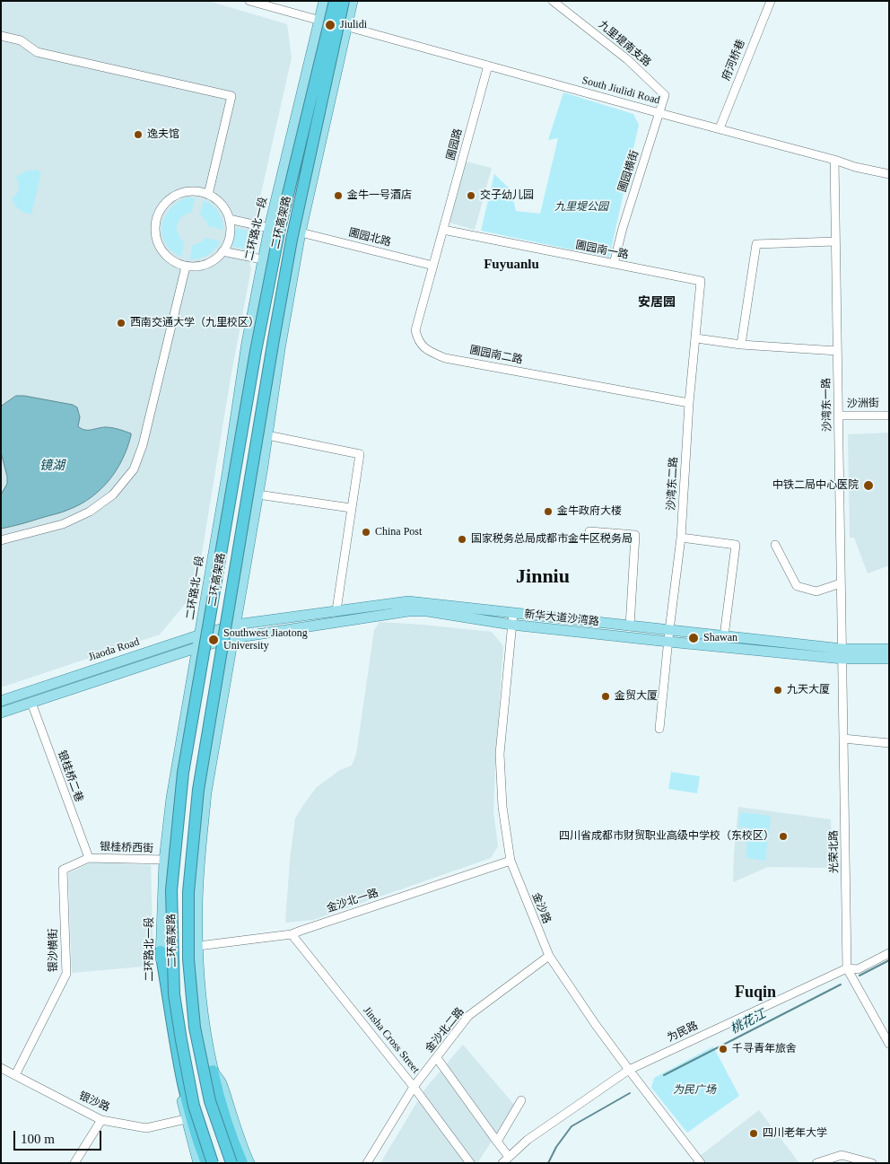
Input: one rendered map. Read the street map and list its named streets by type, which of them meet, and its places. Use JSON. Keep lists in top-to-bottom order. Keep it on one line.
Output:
{"streets":{"highway":["二环高架路"],"main road":["二环路北一段","新华大道沙湾路","Jiaoda Road"],"street":["九里堤南支路","府河桥巷","South Jiulidi Road","圃园路","圃园横街","圃园北路","圃园南一路","圃园南二路","沙洲街","沙湾东一路","沙湾东二路","银桂桥二巷","银桂桥西街","光荣北路","金沙北一路","金沙路","银沙横街","金沙北二路","为民路","Jinsha Cross Street","银沙路"]},"crossings":[["九里堤南支路","South Jiulidi Road"],["九里堤南支路","圃园横街"],["府河桥巷","South Jiulidi Road"],["South Jiulidi Road","圃园路"],["South Jiulidi Road","圃园横街"],["South Jiulidi Road","二环路北一段"],["South Jiulidi Road","沙湾东一路"],["圃园路","圃园南一路"],["圃园路","圃园南二路"],["圃园横街","圃园南一路"],["二环路北一段","Jiaoda Road"],["二环路北一段","银桂桥西街"],["二环路北一段","银沙路"],["圃园北路","圃园南二路"],["圃园南一路","圃园南二路"],["圃园南一路","沙湾东二路"],["圃园南二路","沙湾东二路"],["沙洲街","沙湾东一路"],["沙湾东一路","新华大道沙湾路"],["沙湾东一路","光荣北路"],["沙湾东二路","新华大道沙湾路"],["新华大道沙湾路","Jiaoda Road"],["新华大道沙湾路","光荣北路"],["新华大道沙湾路","金沙路"],["银桂桥二巷","银桂桥西街"],["银桂桥二巷","银沙横街"],["银桂桥西街","银沙横街"],["光荣北路","为民路"],["金沙北一路","金沙路"],["金沙北一路","Jinsha Cross Street"],["金沙路","金沙北二路"],["金沙路","为民路"],["银沙横街","银沙路"],["金沙北二路","Jinsha Cross Street"]],"districts":["Fuyuanlu","安居园","Jinniu","Fuqin"],"water":["镜湖","桃花江"],"parks":["九里堤公园","为民广场"],"places":["Jiulidi","逸夫馆","金牛一号酒店","交子幼儿园","西南交通大学（九里校区）","中铁二局中心医院","金牛政府大楼","China Post","国家税务总局成都市金牛区税务局","Shawan","Southwest Jiaotong University","九天大厦","金贸大厦","四川省成都市财贸职业高级中学校（东校区）","千寻青年旅舍","四川老年大学"],"scale_bar":"100 m"}
